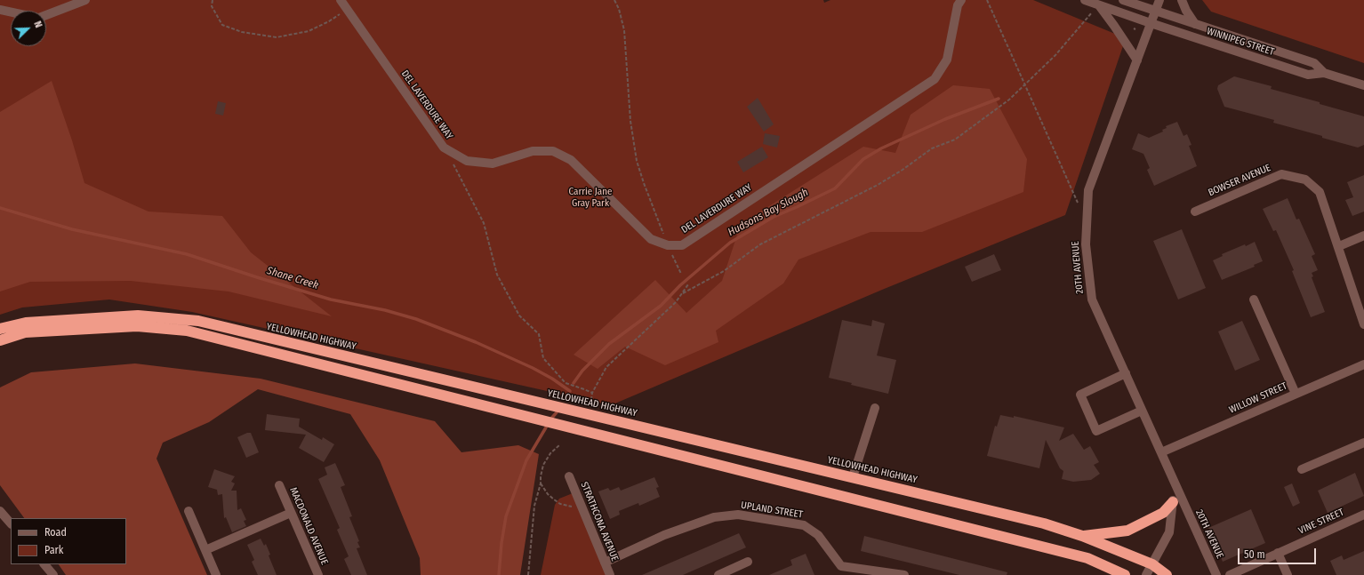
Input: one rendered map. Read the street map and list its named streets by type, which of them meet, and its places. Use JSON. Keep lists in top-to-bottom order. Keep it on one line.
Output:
{"streets":{"highway":["YELLOWHEAD HIGHWAY"],"street":["WINNIPEG STREET","DEL LAVERDURE WAY","BOWSER AVENUE","20TH AVENUE","WILLOW STREET","UPLAND STREET","STRATHCONA AVENUE","VINE STREET","MACDONALD AVENUE"]},"crossings":[["WINNIPEG STREET","20TH AVENUE"],["20TH AVENUE","YELLOWHEAD HIGHWAY"],["20TH AVENUE","WILLOW STREET"],["UPLAND STREET","STRATHCONA AVENUE"]],"water":["Hudsons Bay Slough","Shane Creek"],"parks":["Carrie Jane Gray Park"],"legend":["Road","Park"],"scale_bar":"50 m","north":"top right"}
